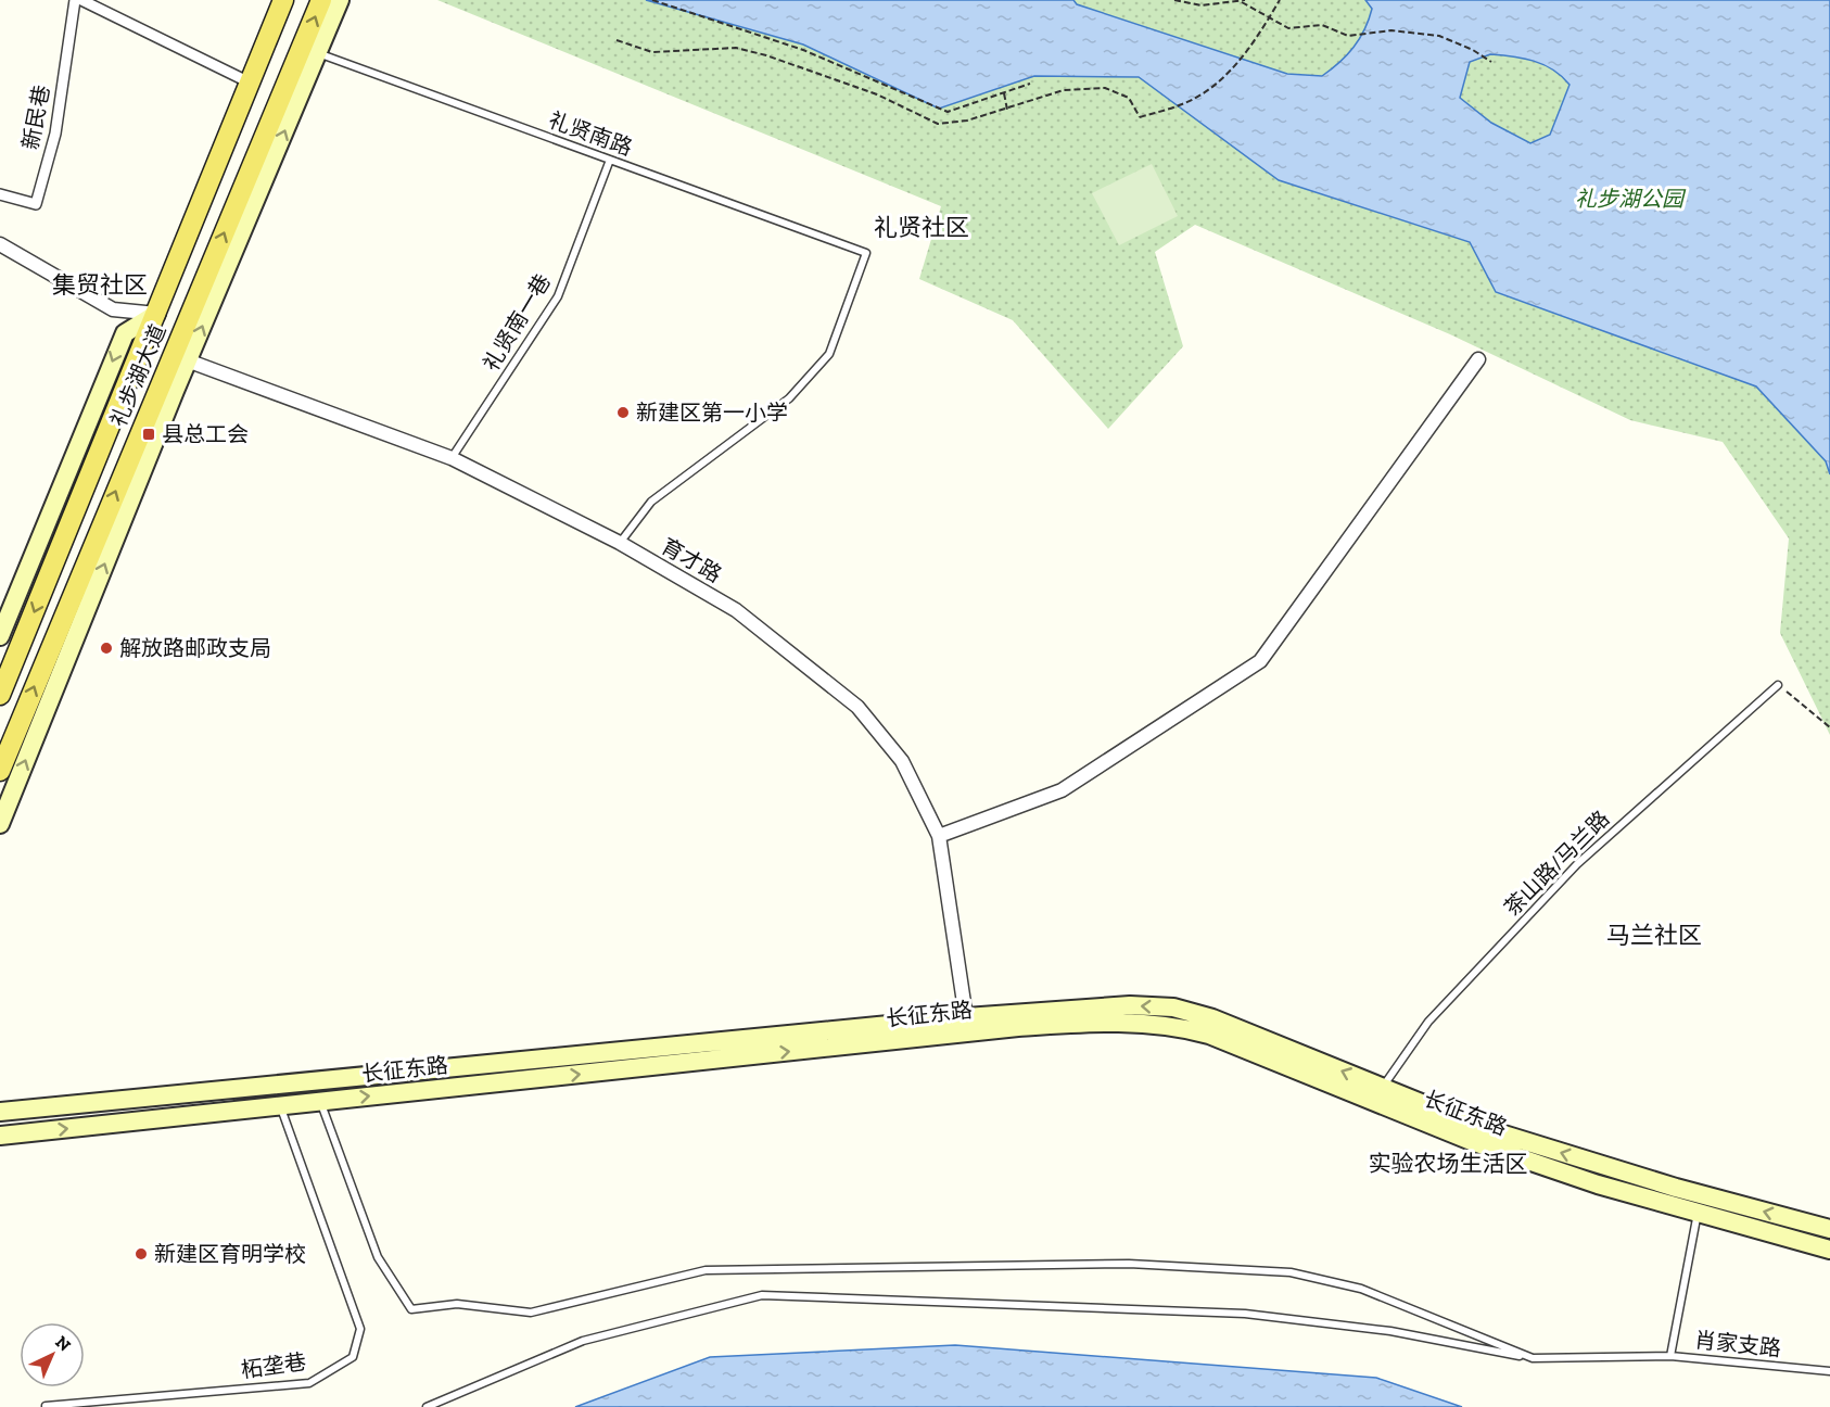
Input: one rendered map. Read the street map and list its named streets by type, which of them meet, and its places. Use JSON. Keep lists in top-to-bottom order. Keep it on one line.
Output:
{"streets":{"main road":["礼步湖大道","长征东路"],"street":["新民巷","育才路"],"lane":["礼贤南路","礼贤南一巷","茶山路/马兰路","肖家支路","柘垄巷"]},"crossings":[["礼贤南路","礼贤南一巷"],["礼贤南路","礼步湖大道"],["礼贤南路","育才路"],["礼贤南一巷","育才路"],["礼步湖大道","育才路"],["育才路","长征东路"],["茶山路/马兰路","长征东路"],["长征东路","肖家支路"],["长征东路","柘垄巷"]],"districts":["礼贤社区","集贸社区","马兰社区","实验农场生活区"],"parks":["礼步湖公园"],"places":{"other":["新建区第一小学","解放路邮政支局","新建区育明学校"],"transit":["县总工会"]},"north":"top right"}
